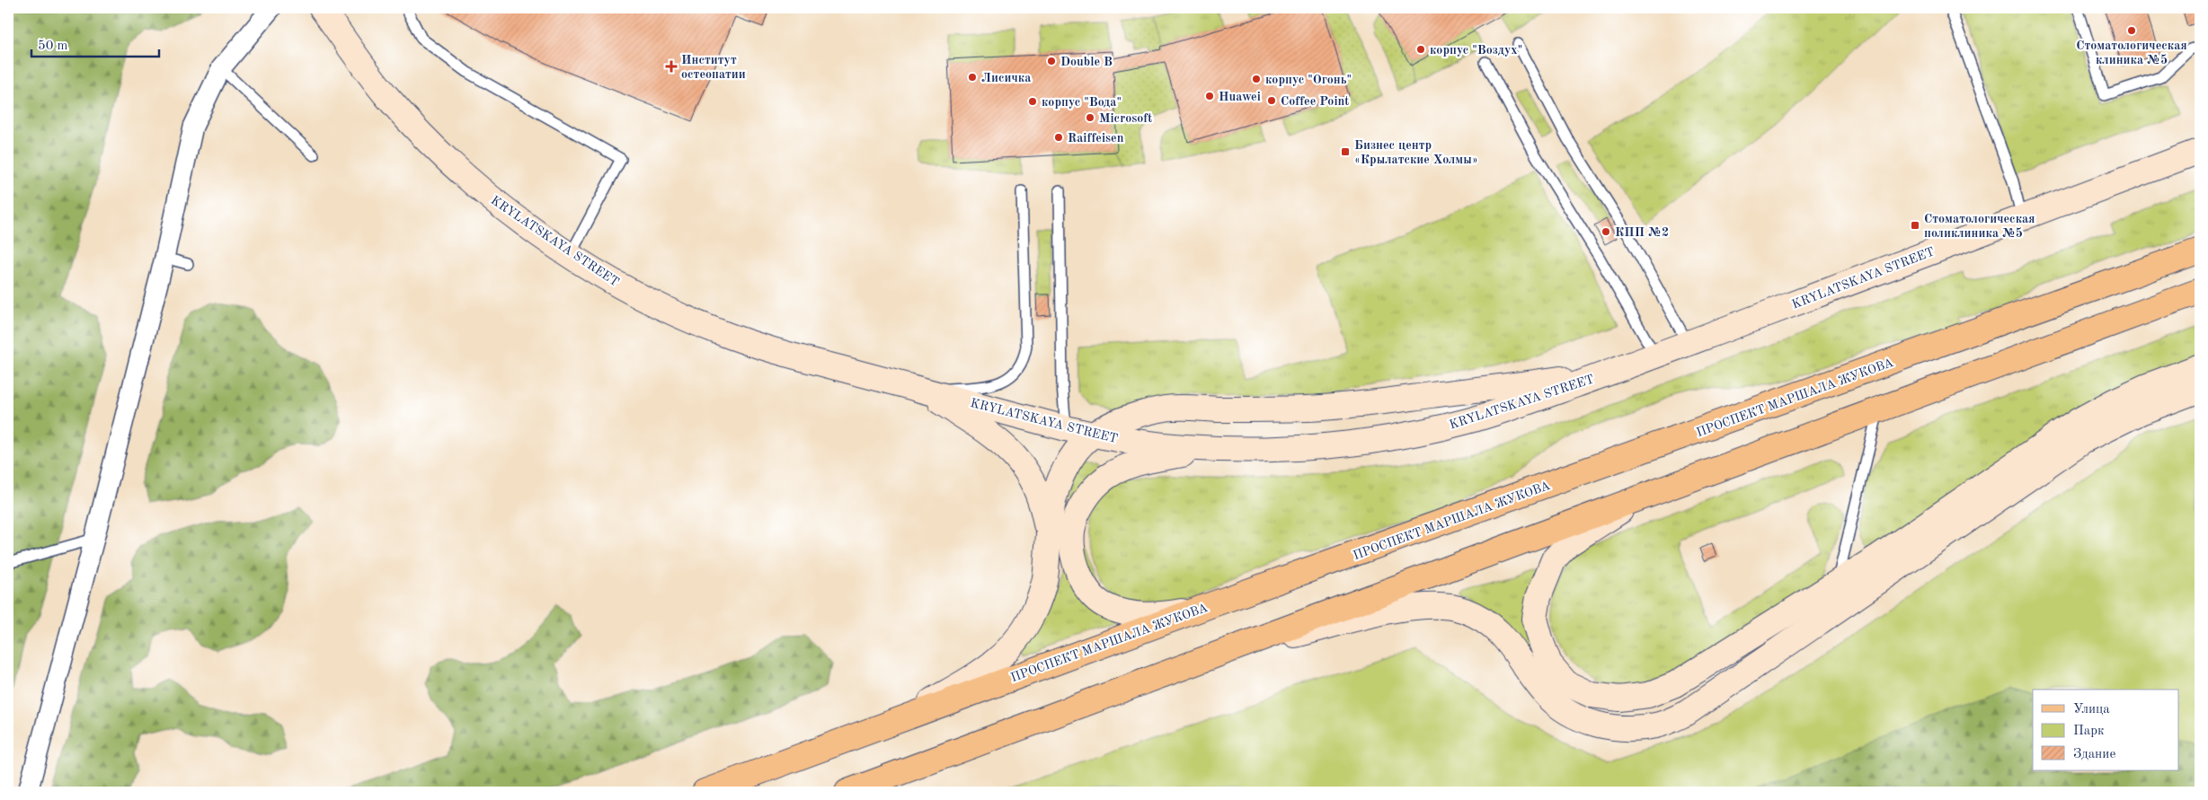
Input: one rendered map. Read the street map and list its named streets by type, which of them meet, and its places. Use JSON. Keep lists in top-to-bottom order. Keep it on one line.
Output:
{"streets":{"main road":["KRYLATSKAYA STREET","ПРОСПЕКТ МАРШАЛА ЖУКОВА"]},"places":{"other":["Стоматологическая клиника №5","корпус \"Воздух\"","Double B","Лисичка","корпус \"Огонь\"","Huawei","Coffee Point","корпус \"Вода\"","Microsoft","Raiffeisen","КПП №2"],"health":["Институт остеопатии"],"transit":["Бизнес центр «Крылатские Холмы»","Стоматологическая поликлиника №5"]},"legend":["Улица","Парк","Здание"],"scale_bar":"50 m"}
